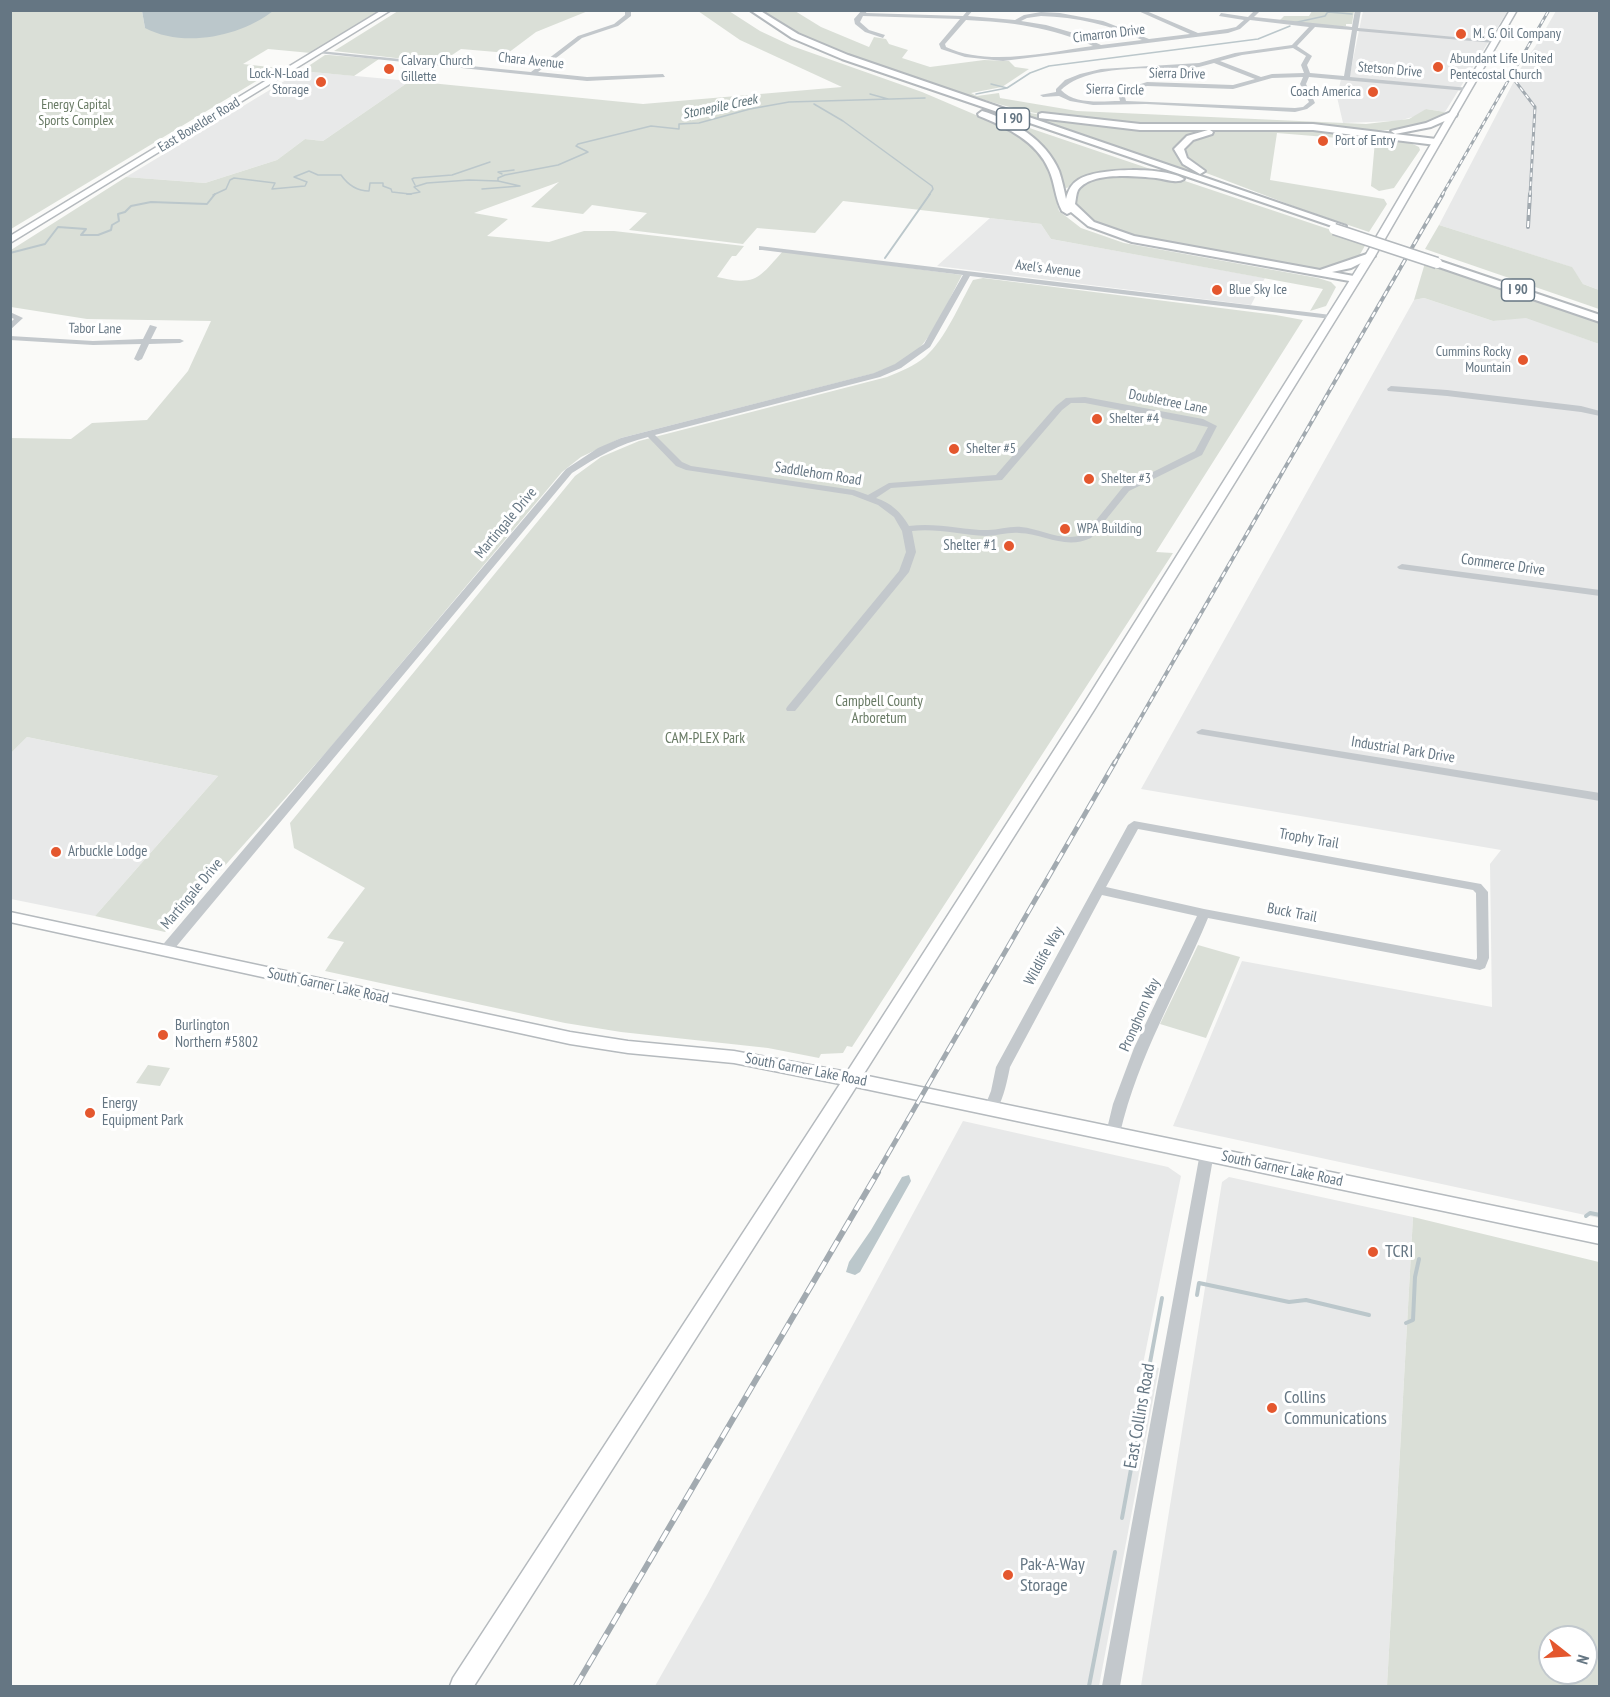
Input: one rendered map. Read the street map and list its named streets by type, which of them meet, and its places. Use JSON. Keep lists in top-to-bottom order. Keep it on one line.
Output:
{"streets":{"highway":["I 90"],"main road":["East Boxelder Road","South Garner Lake Road"],"street":["Cimarron Drive","Chara Avenue","Stetson Drive","Sierra Drive","Sierra Circle","Axel's Avenue","Tabor Lane","Doubletree Lane","Saddlehorn Road","Martingale Drive","Commerce Drive","Industrial Park Drive","Trophy Trail","Buck Trail","Wildlife Way","Pronghorn Way","East Collins Road"]},"crossings":[["Chara Avenue","East Boxelder Road"],["Stetson Drive","Sierra Drive"],["Sierra Drive","Sierra Circle"],["Axel's Avenue","Martingale Drive"],["Doubletree Lane","Saddlehorn Road"],["Saddlehorn Road","Martingale Drive"],["Martingale Drive","South Garner Lake Road"],["Trophy Trail","Buck Trail"],["Trophy Trail","Wildlife Way"],["Buck Trail","Wildlife Way"],["Buck Trail","Pronghorn Way"],["Wildlife Way","South Garner Lake Road"],["South Garner Lake Road","Pronghorn Way"],["South Garner Lake Road","East Collins Road"]],"water":["Stonepile Creek"],"parks":["Energy Capital Sports Complex","Campbell County Arboretum","CAM-PLEX Park"],"places":["M. G. Oil Company","Abundant Life United Pentecostal Church","Calvary Church Gillette","Lock-N-Load Storage","Coach America","Port of Entry","Blue Sky Ice","Cummins Rocky Mountain","Shelter #4","Shelter #5","Shelter #3","WPA Building","Shelter #1","Arbuckle Lodge","Burlington Northern #5802","Energy Equipment Park","TCRI","Collins Communications","Pak-A-Way Storage"],"north":"right"}
